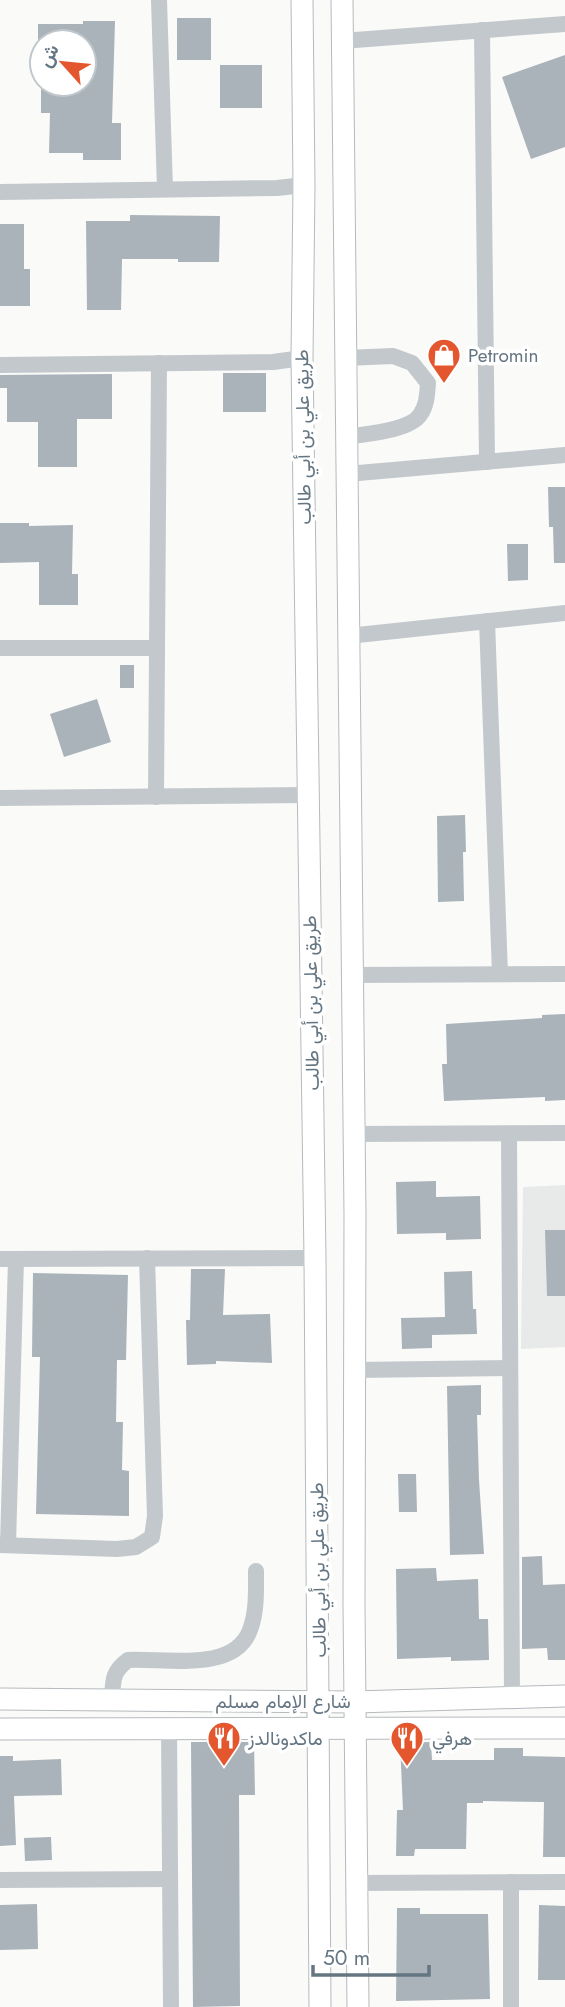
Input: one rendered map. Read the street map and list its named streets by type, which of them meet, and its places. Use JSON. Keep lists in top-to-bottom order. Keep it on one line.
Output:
{"streets":{"main road":["طريق علي بن أبي طالب","شارع الإمام مسلم"]},"crossings":[["طريق علي بن أبي طالب","شارع الإمام مسلم"]],"places":{"shop":["Petromin"],"restaurant":["ماكدونالدز","هرفي"]},"scale_bar":"50 m","north":"top left"}
